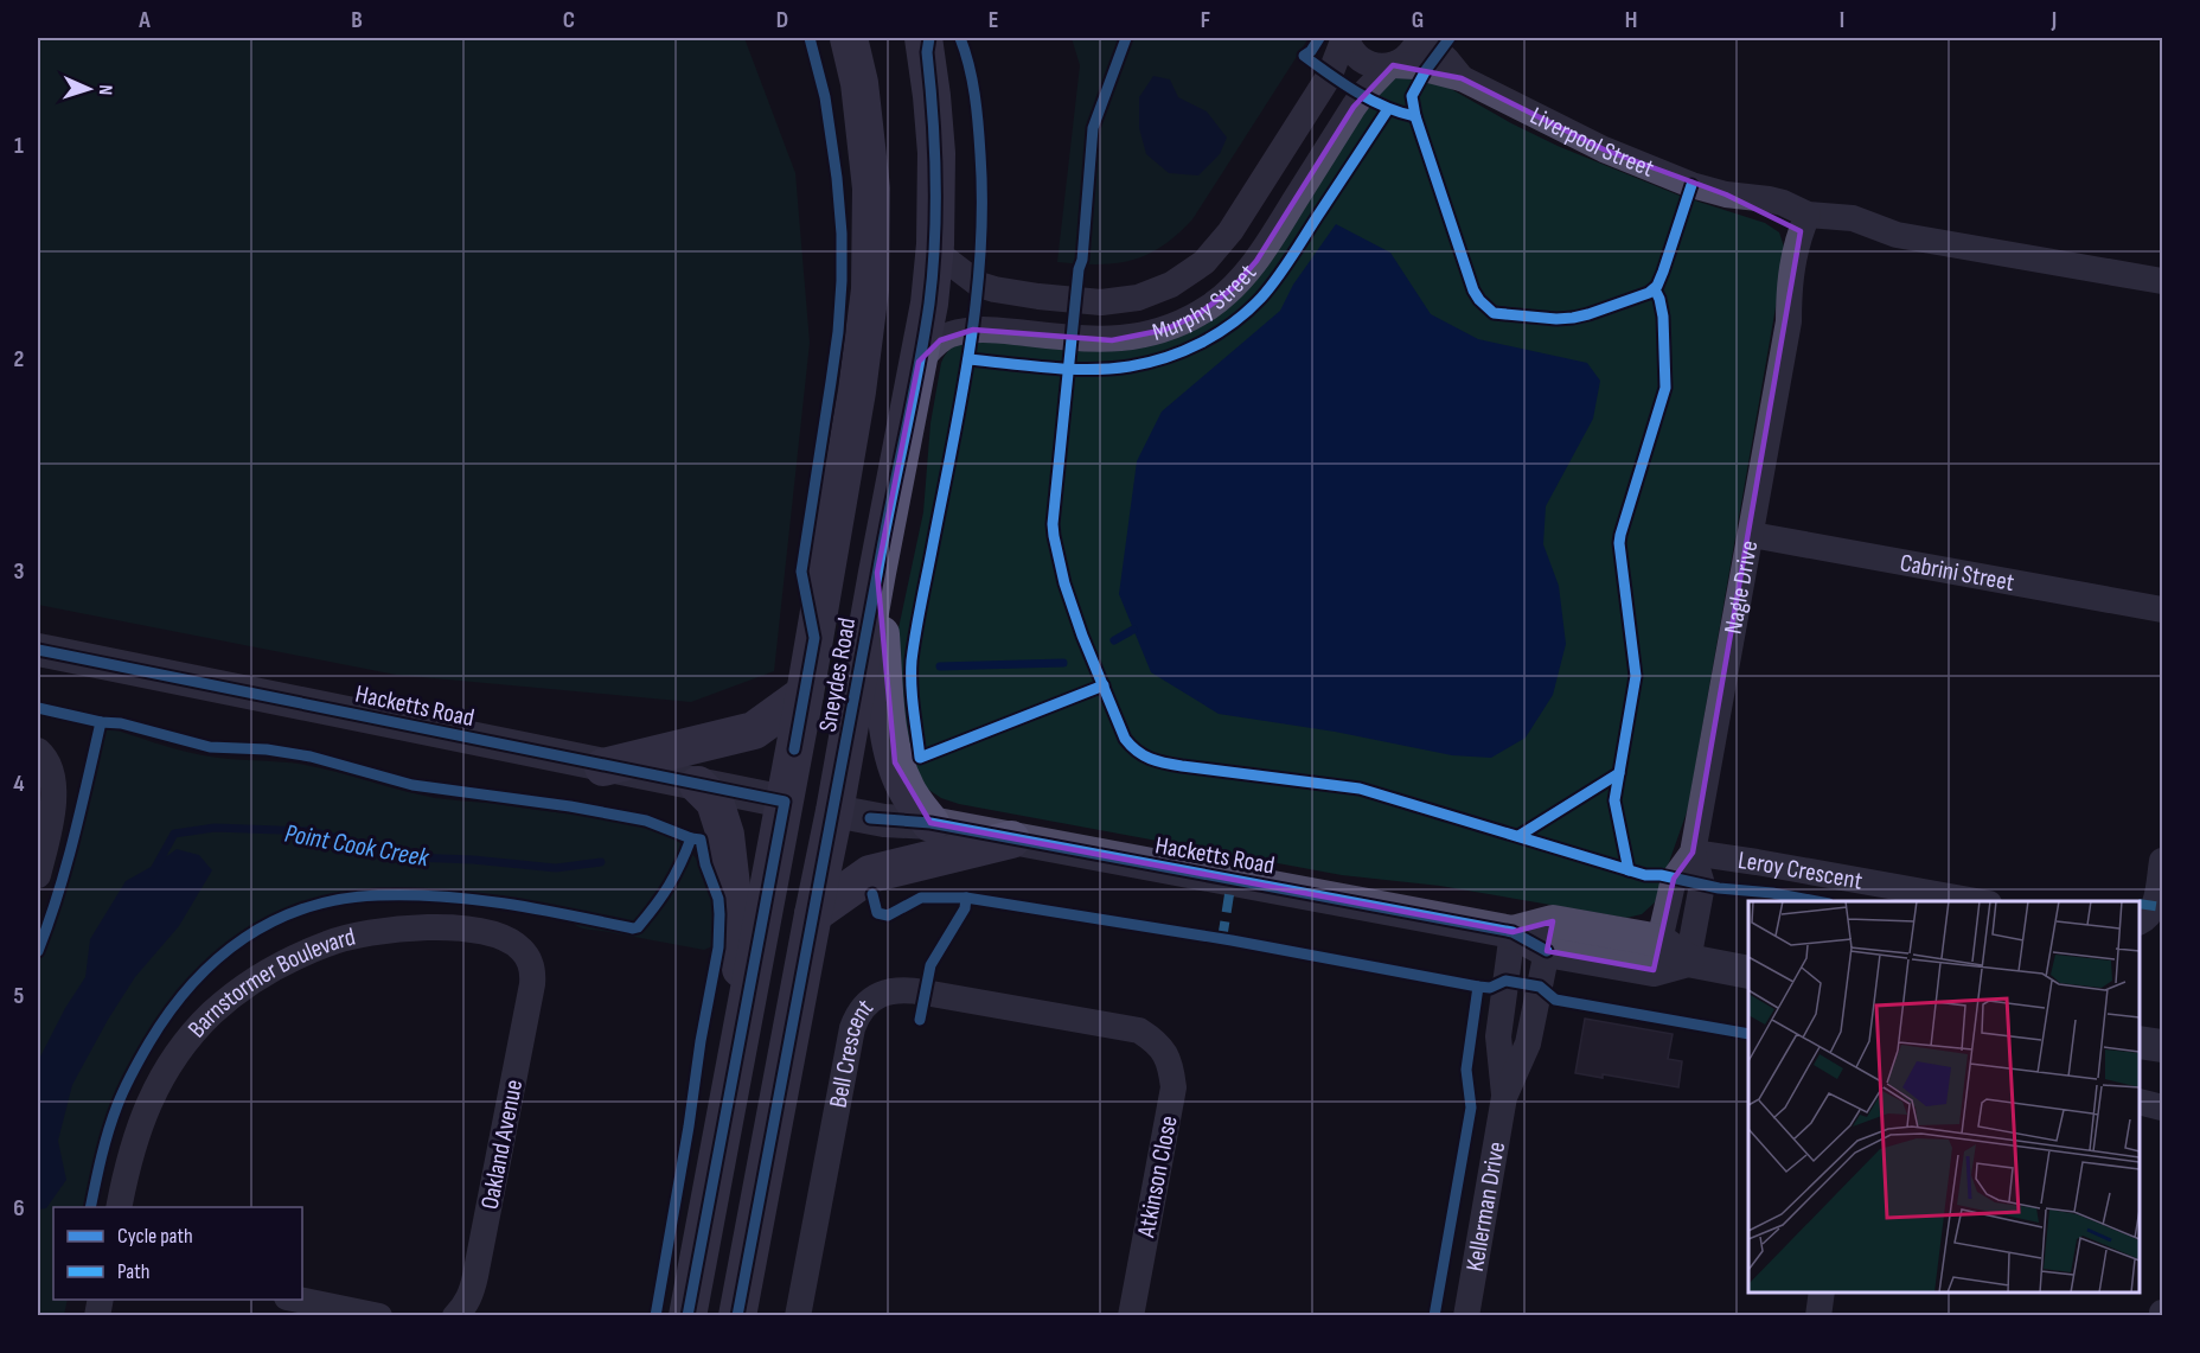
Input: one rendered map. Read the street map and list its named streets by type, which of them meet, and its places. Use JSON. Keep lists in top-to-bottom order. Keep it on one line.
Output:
{"streets":{"main road":["Sneydes Road"],"street":["Liverpool Street","Murphy Street","Cabrini Street","Nagle Drive","Hacketts Road","Leroy Crescent","Barnstormer Boulevard","Bell Crescent","Oakland Avenue","Atkinson Close","Kellerman Drive"]},"crossings":[["Liverpool Street","Murphy Street"],["Liverpool Street","Nagle Drive"],["Murphy Street","Sneydes Road"],["Cabrini Street","Nagle Drive"],["Nagle Drive","Hacketts Road"],["Nagle Drive","Leroy Crescent"],["Sneydes Road","Hacketts Road"],["Hacketts Road","Kellerman Drive"],["Barnstormer Boulevard","Oakland Avenue"],["Bell Crescent","Atkinson Close"]],"water":["Point Cook Creek"],"legend":["Cycle path","Path"],"north":"right","grid":{"columns":["A","B","C","D","E","F","G","H","I","J"],"rows":["1","2","3","4","5","6"]}}
